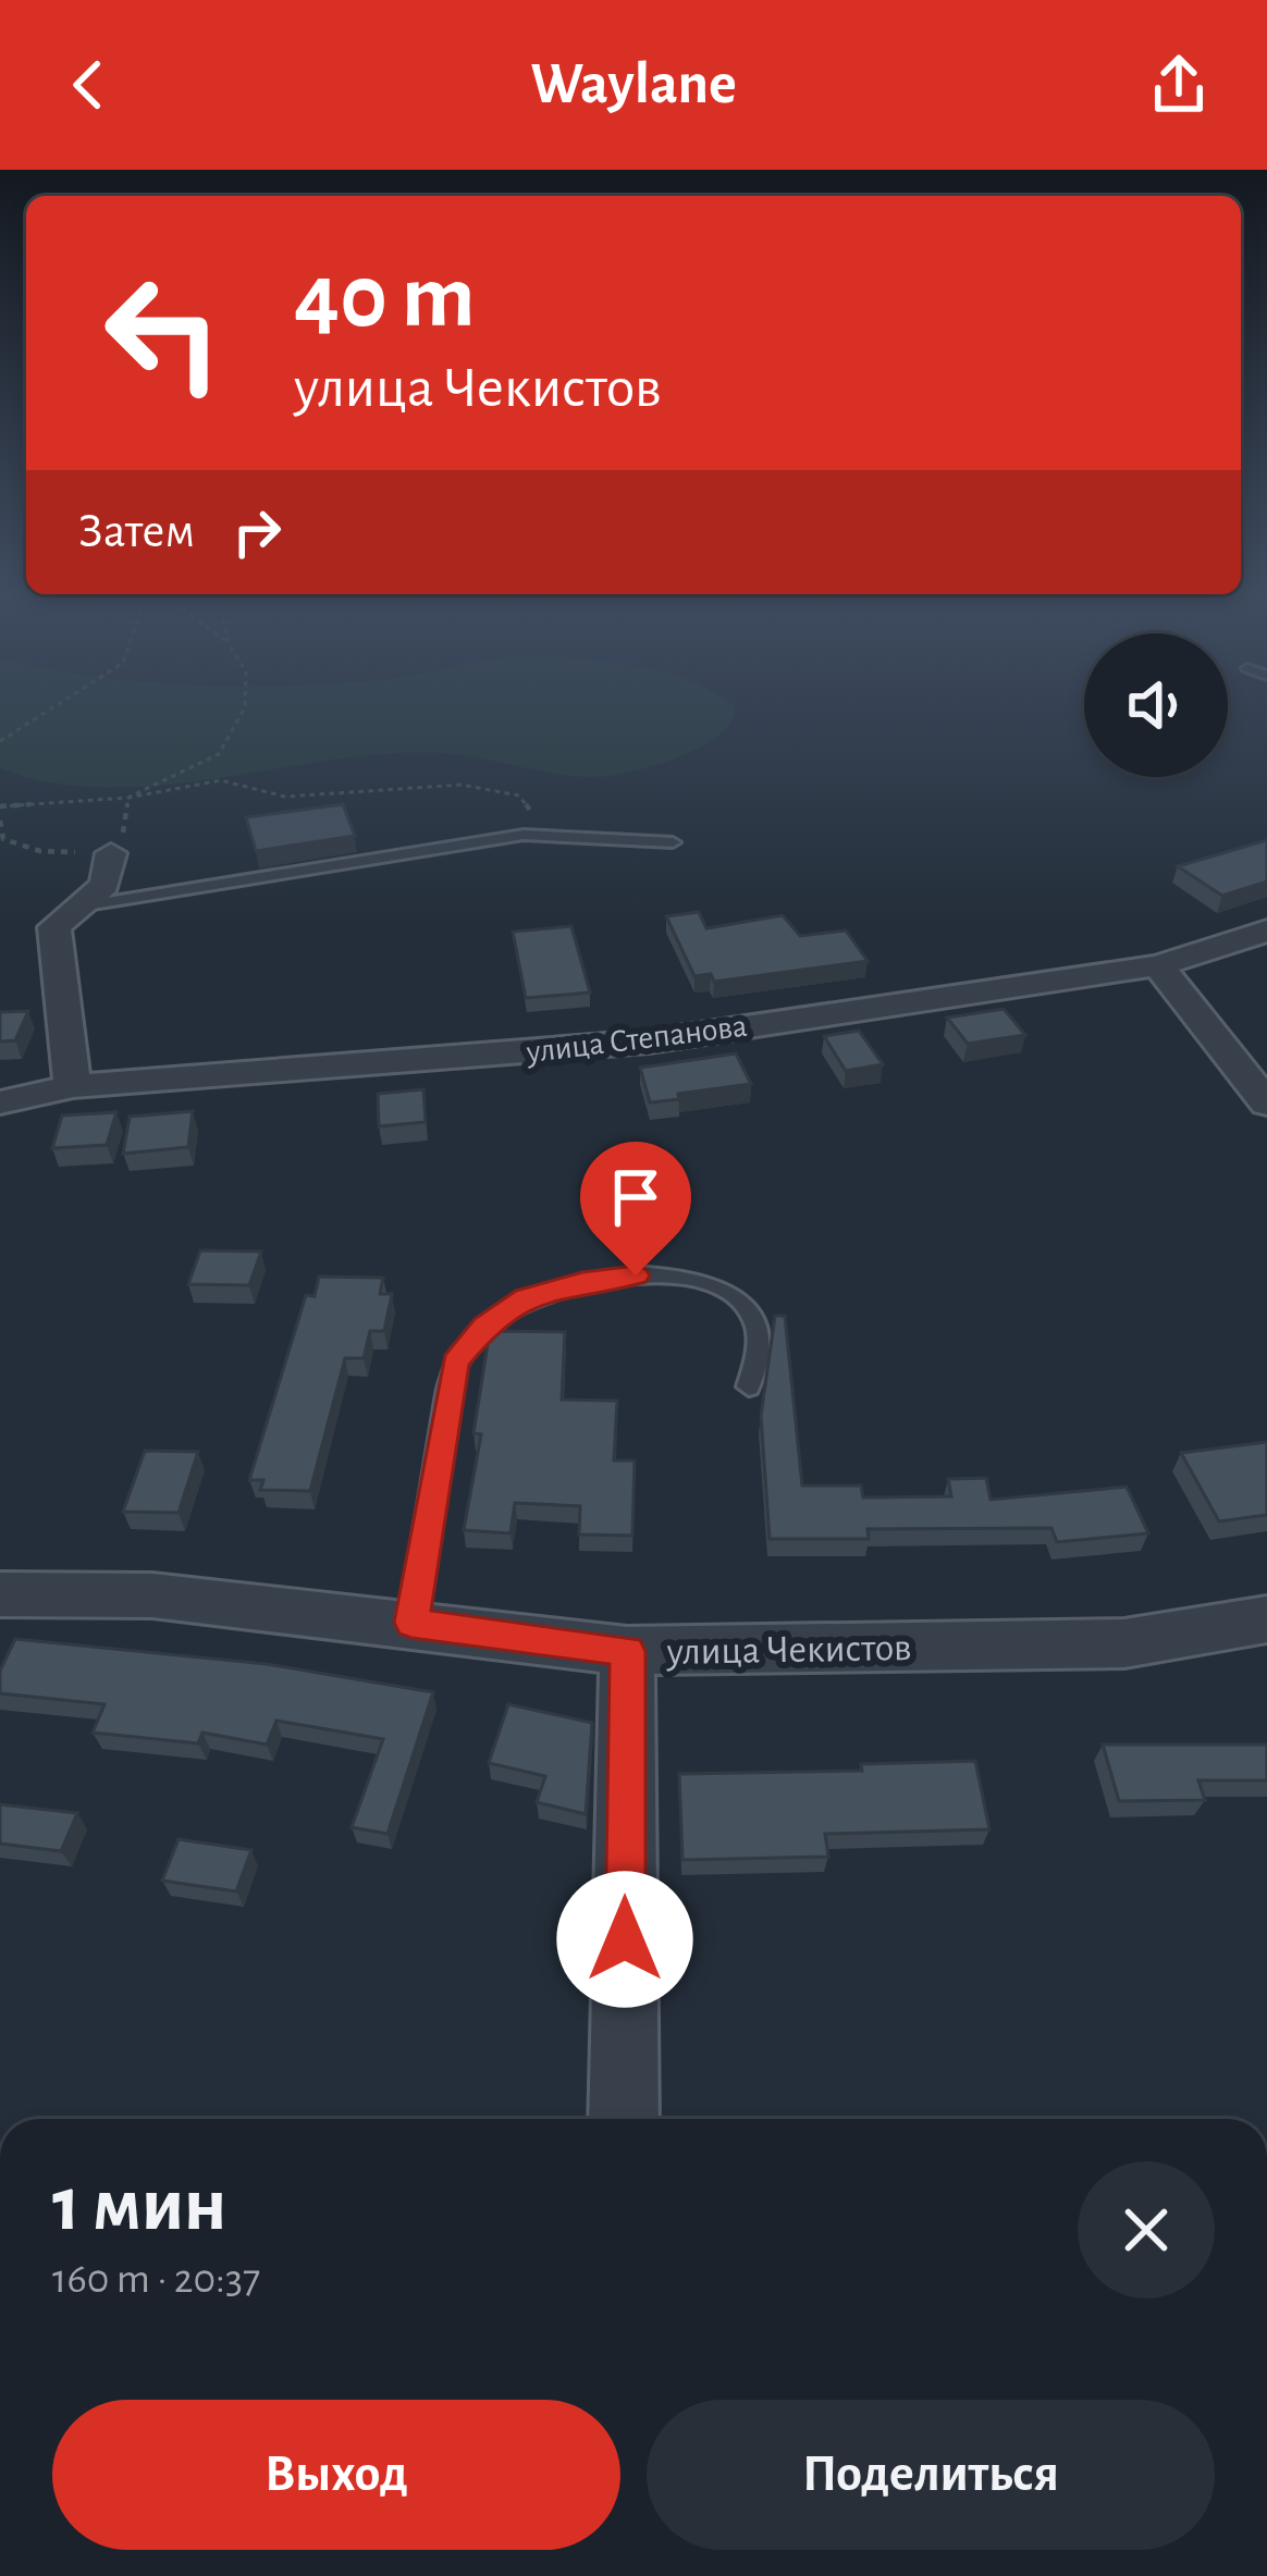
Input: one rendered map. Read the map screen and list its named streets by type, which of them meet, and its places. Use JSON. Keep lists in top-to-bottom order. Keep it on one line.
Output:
{"streets":{"street":["улица Степанова","улица Чекистов"]},"page":{"header":"Waylane","turn":["40 m","улица Чекистов"],"then":"Затем","heading":["1 мин","160 m · 20:37"],"buttons":["Выход","Поделиться"]}}
